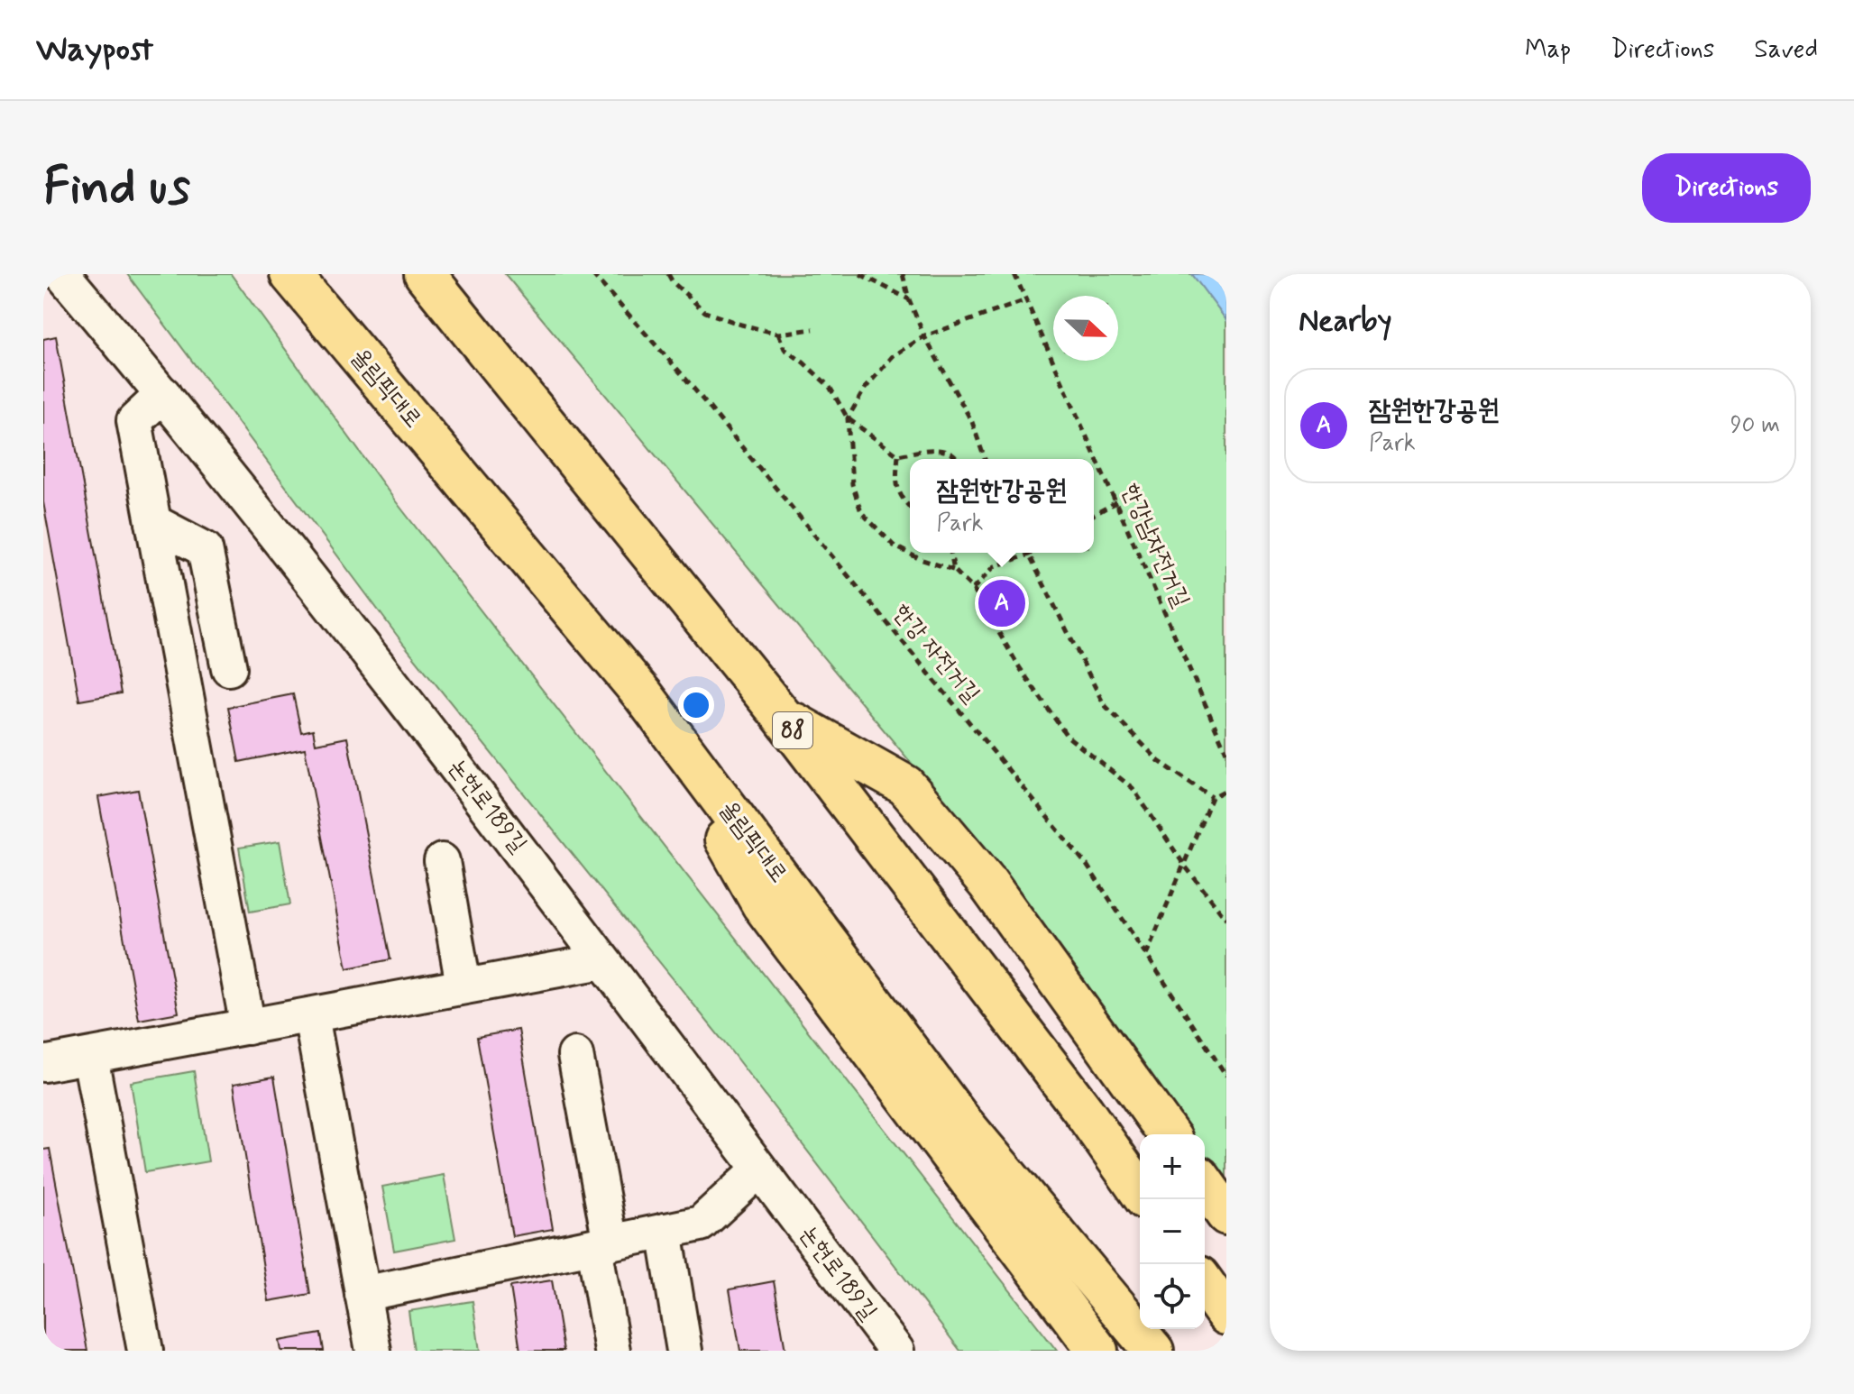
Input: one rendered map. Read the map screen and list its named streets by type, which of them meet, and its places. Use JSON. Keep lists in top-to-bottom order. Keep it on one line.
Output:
{"streets":{"highway":["올림픽대로","88"],"street":["논현로189길"],"path":["한강남자전거길","한강 자전거길"]},"north":"right","page":{"header":"Waypost","nav":["Map","Directions","Saved"],"buttons":"Directions","title":"Find us","heading":"Nearby","list":[{"mark":"A","name":"잠원한강공원","note":"Park","value":"90 m"}],"popup":["잠원한강공원","Park"],"pins":"A","map_buttons":["+","−"]}}
